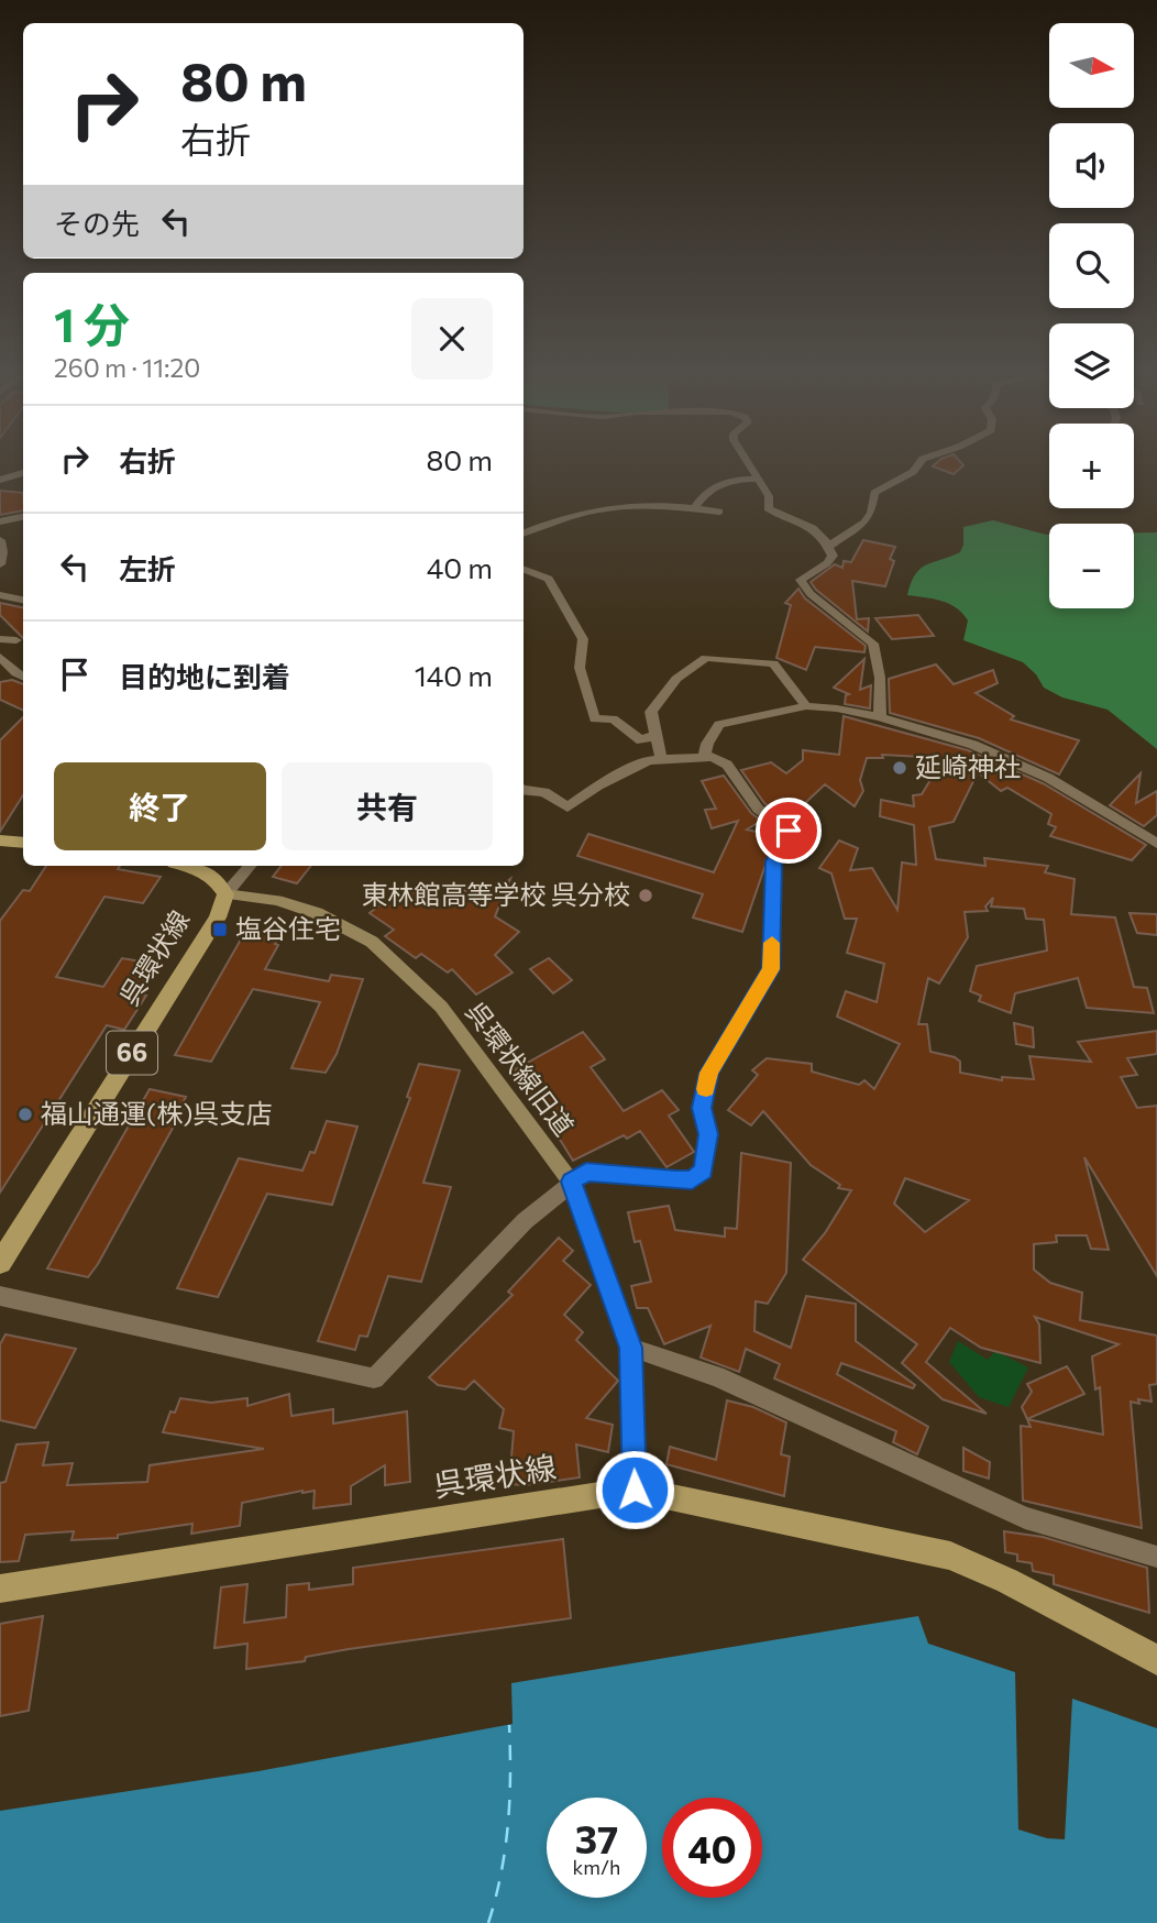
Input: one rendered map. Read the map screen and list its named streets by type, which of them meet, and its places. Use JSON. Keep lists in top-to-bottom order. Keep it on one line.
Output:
{"streets":{"main road":["呉環状線","66"],"street":["呉環状線旧道"]},"crossings":[["呉環状線","呉環状線旧道"]],"places":{"other":["延崎神社","東林館高等学校 呉分校","福山通運(株)呉支店"],"transit":["塩谷住宅"]},"north":"right","page":{"map_buttons":["+","−"],"turn":["80 m","右折"],"then":"その先","heading":["1 分","260 m · 11:20"],"list":[{"name":"右折","value":"80 m"},{"name":"左折","value":"40 m"},{"name":"目的地に到着","value":"140 m"}],"buttons":["終了","共有"],"speed":"37 km/h","limit":"40"}}
